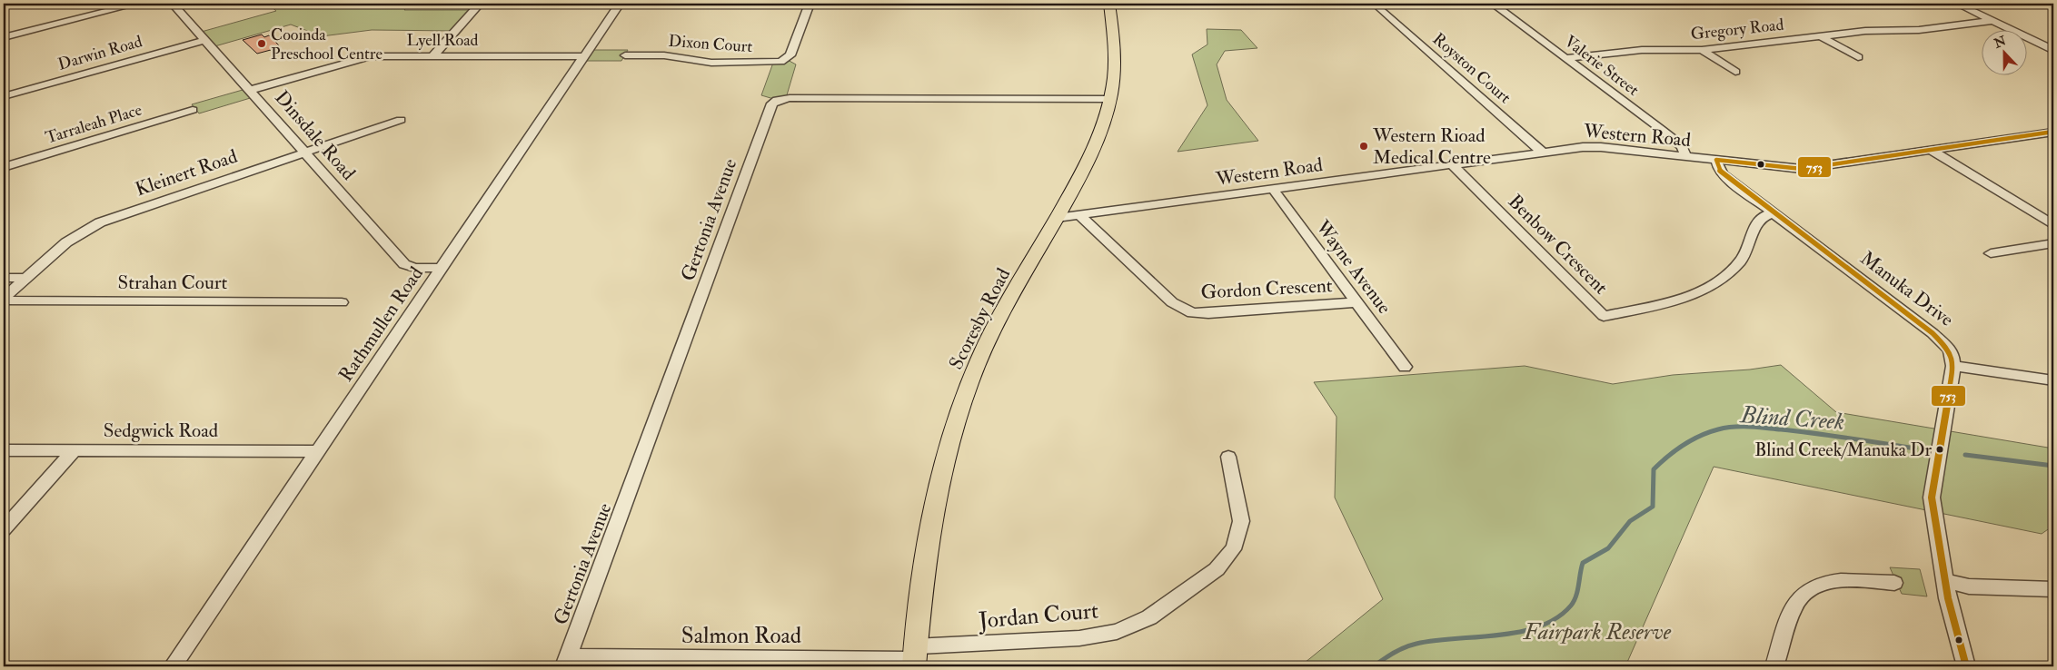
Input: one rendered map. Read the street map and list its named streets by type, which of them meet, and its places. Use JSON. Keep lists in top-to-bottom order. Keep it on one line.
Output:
{"streets":{"main road":["Scoresby Road"],"street":["Gregory Road","Lyell Road","Dixon Court","Darwin Road","Valerie Street","Royston Court","Tarraleah Place","Dinsdale Road","Western Road","Kleinert Road","Gertonia Avenue","Benbow Crescent","Wayne Avenue","Strahan Court","Gordon Crescent","Manuka Drive","Rathmullen Road","Sedgwick Road","Jordan Court","Salmon Road"]},"crossings":[["Gregory Road","Valerie Street"],["Lyell Road","Dinsdale Road"],["Lyell Road","Rathmullen Road"],["Darwin Road","Dinsdale Road"],["Valerie Street","Western Road"],["Royston Court","Western Road"],["Dinsdale Road","Kleinert Road"],["Dinsdale Road","Rathmullen Road"],["Western Road","Benbow Crescent"],["Western Road","Wayne Avenue"],["Western Road","Gordon Crescent"],["Western Road","Manuka Drive"],["Western Road","Scoresby Road"],["Kleinert Road","Strahan Court"],["Gertonia Avenue","Scoresby Road"],["Gertonia Avenue","Salmon Road"],["Benbow Crescent","Manuka Drive"],["Wayne Avenue","Gordon Crescent"],["Scoresby Road","Jordan Court"],["Scoresby Road","Salmon Road"],["Rathmullen Road","Sedgwick Road"],["Jordan Court","Salmon Road"]],"water":["Blind Creek"],"parks":["Fairpark Reserve"],"places":["Cooinda Preschool Centre","Western Rioad Medical Centre","Blind Creek/Manuka Dr"],"lines":["transit line 753"],"north":"top"}
